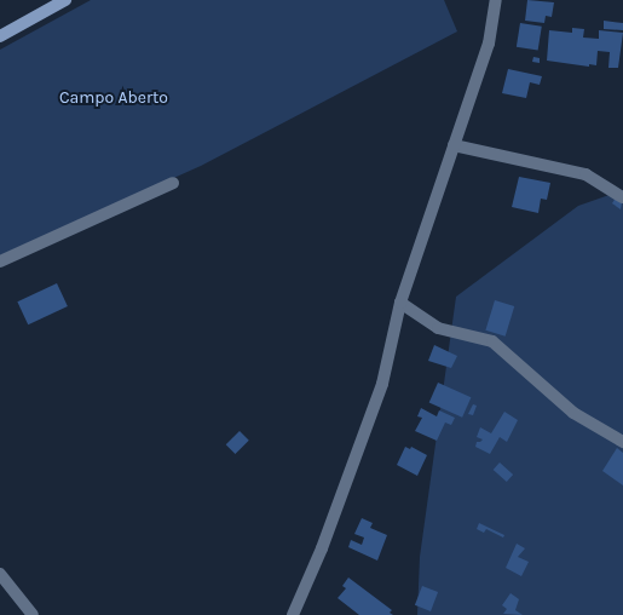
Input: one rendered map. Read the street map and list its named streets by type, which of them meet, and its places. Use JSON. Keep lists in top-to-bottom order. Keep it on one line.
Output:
{"parks":["Campo Aberto"]}
